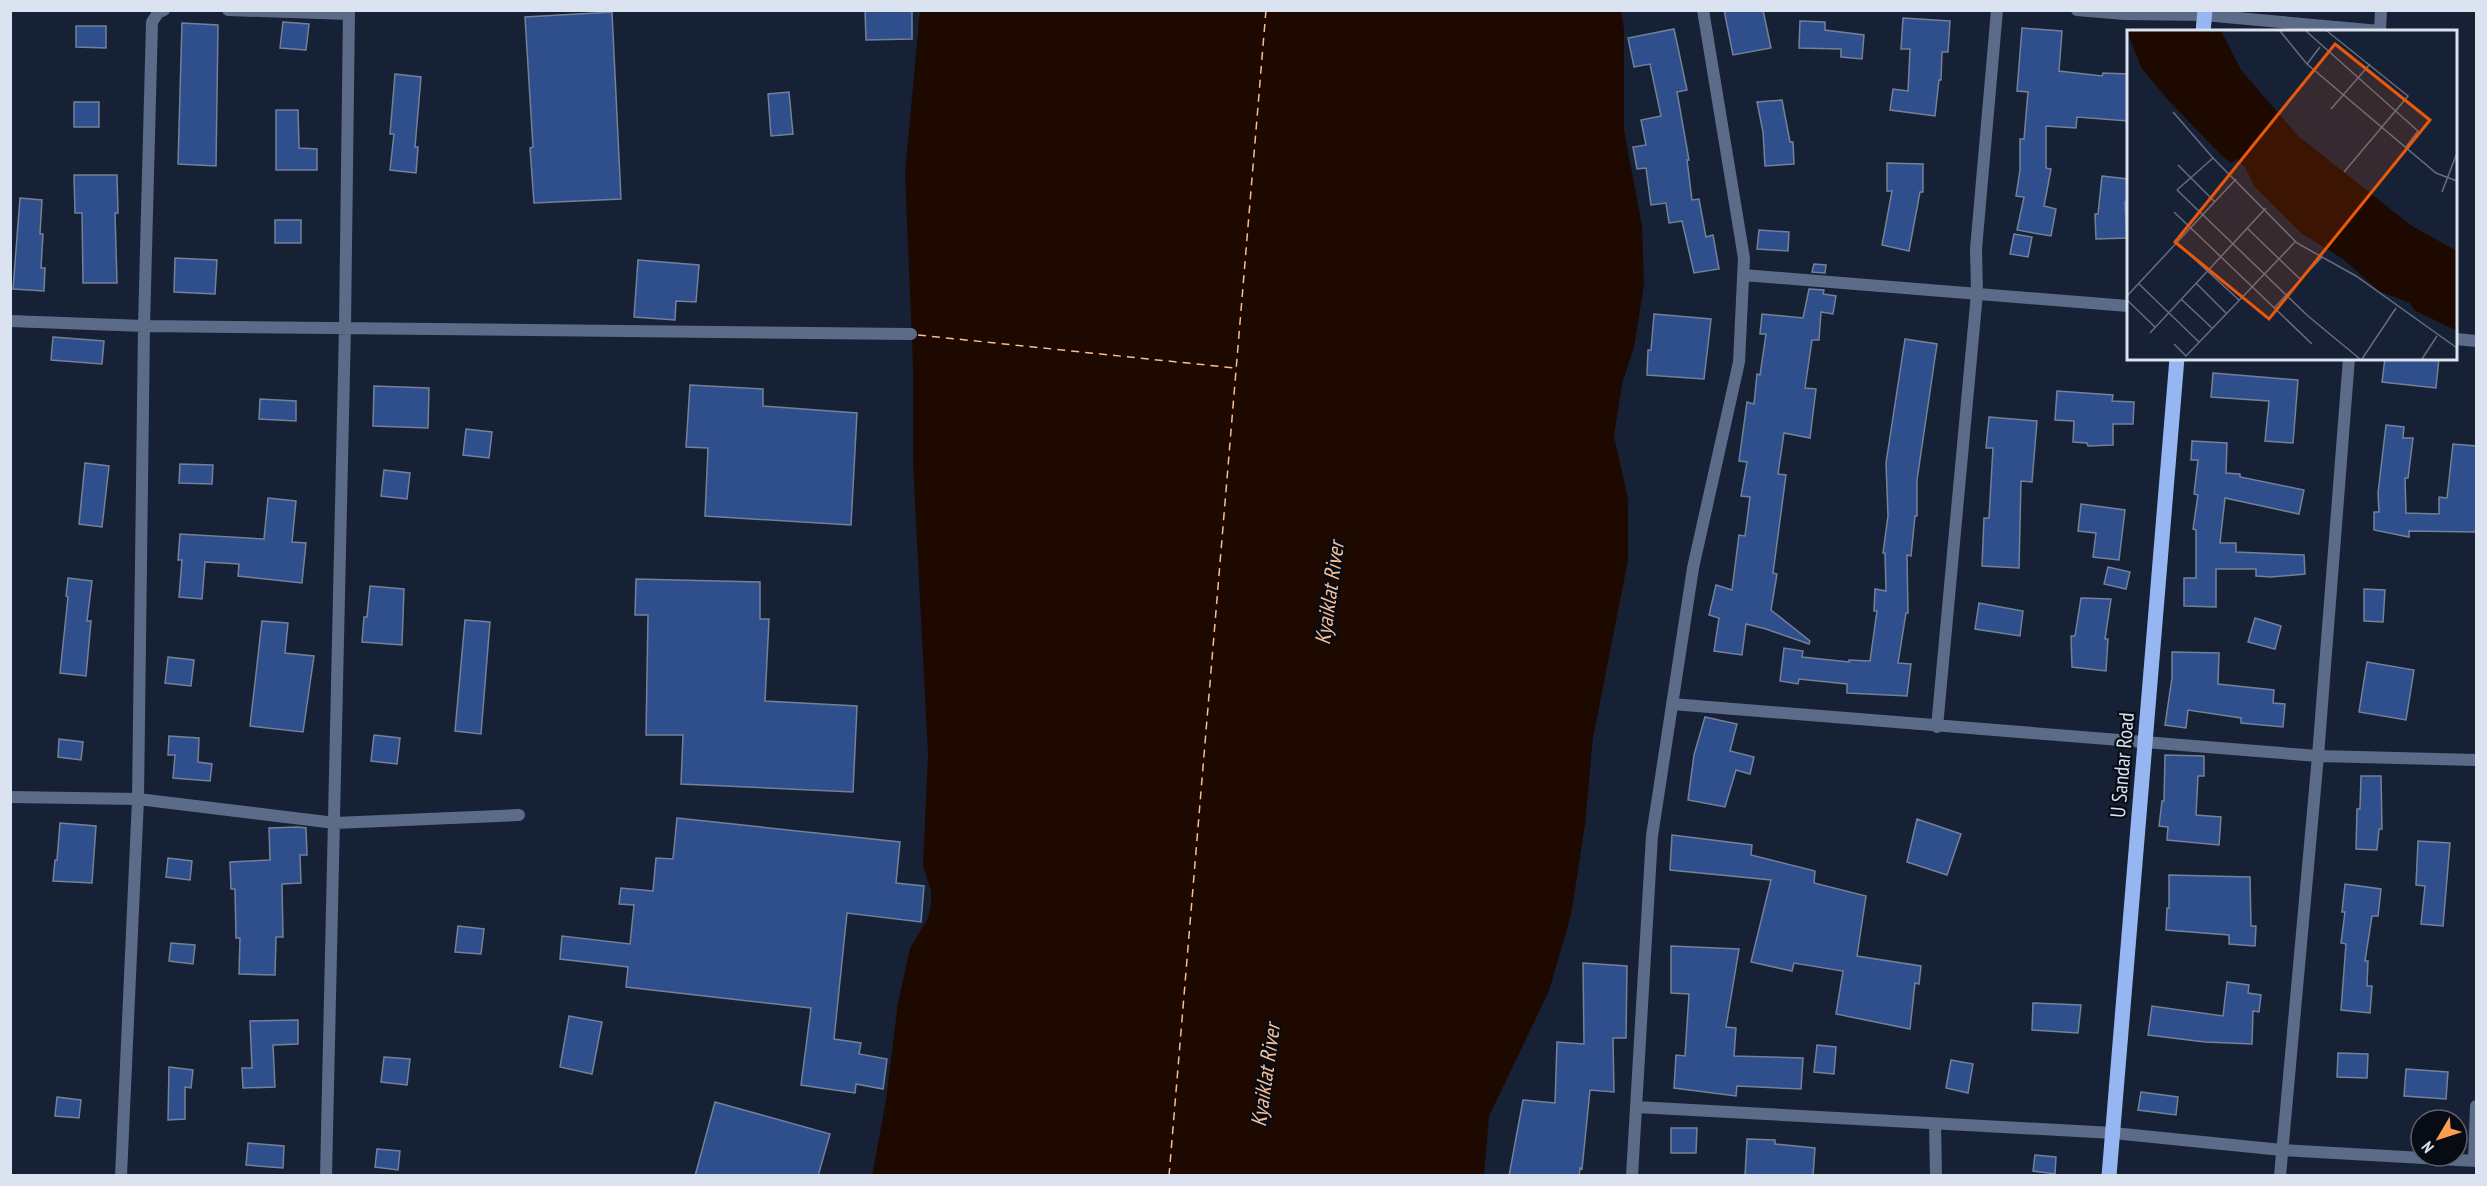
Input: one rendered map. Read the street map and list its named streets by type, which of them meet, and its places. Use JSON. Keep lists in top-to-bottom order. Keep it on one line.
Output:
{"streets":{"main road":["U Sandar Road"]},"water":["Kyaiklat River"],"north":"bottom left"}
